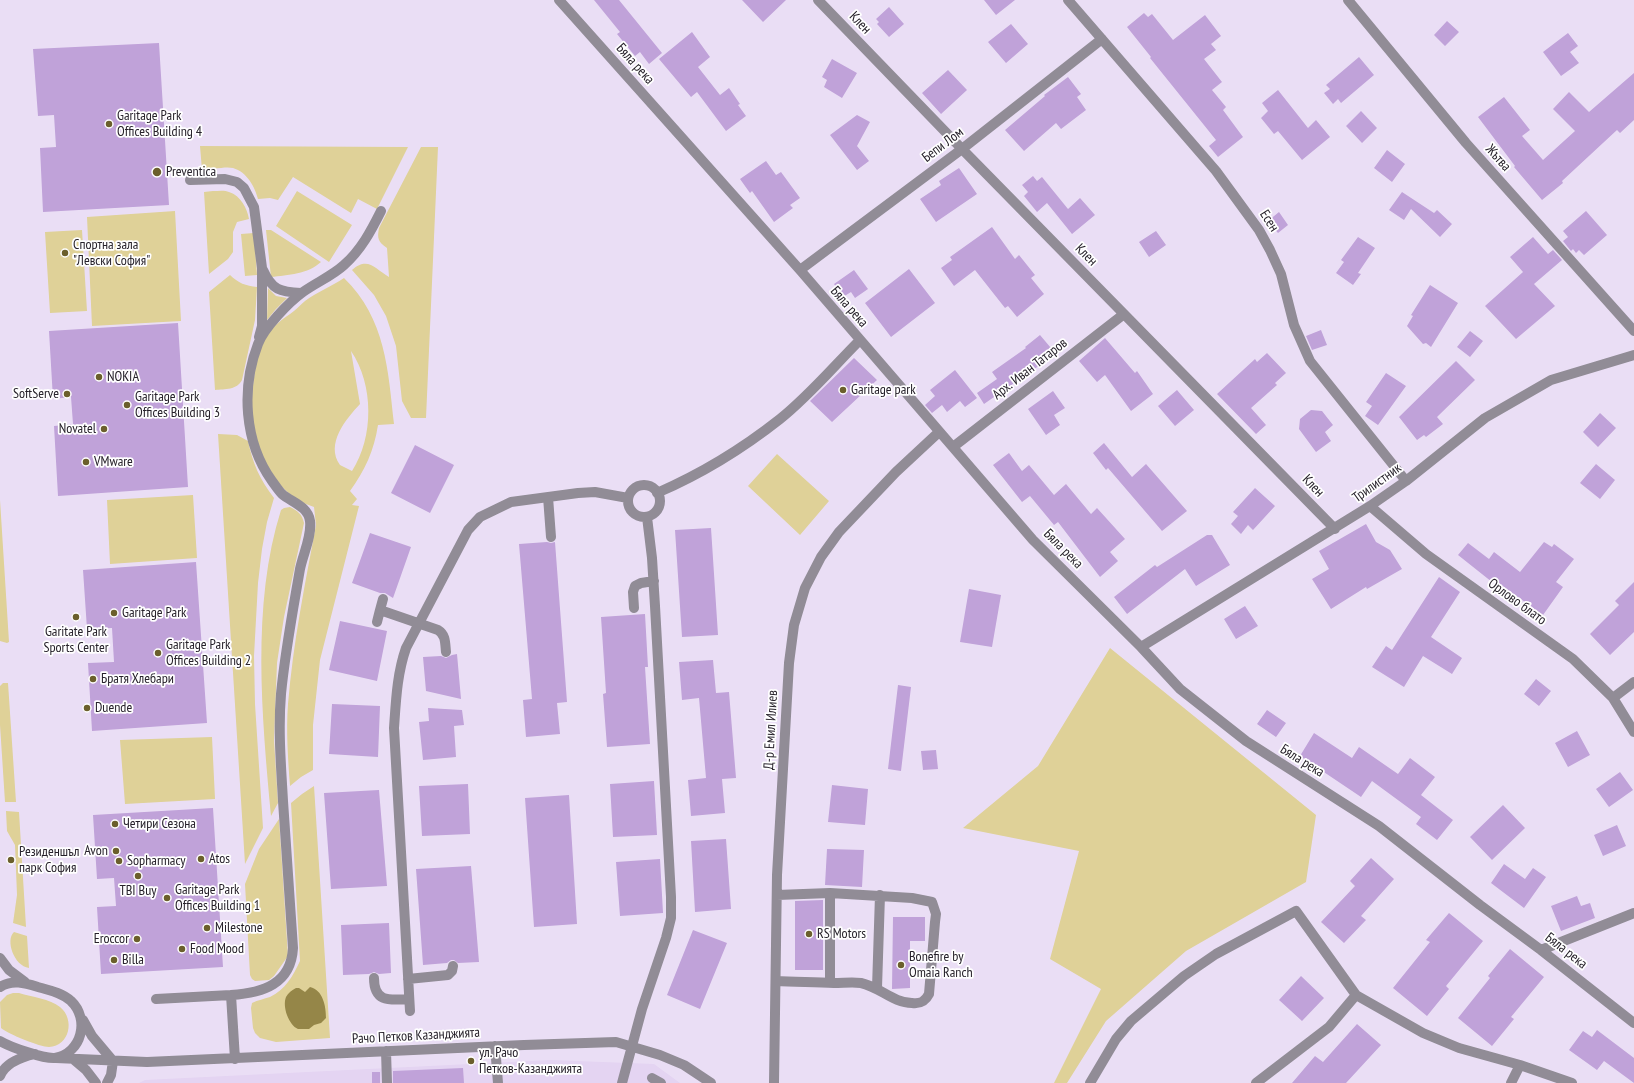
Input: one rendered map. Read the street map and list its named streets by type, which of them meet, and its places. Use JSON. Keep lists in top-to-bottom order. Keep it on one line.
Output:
{"streets":{"street":["Клен","Бяла река","Бепи Лом","Жътва","Есен","Арх. Иван Татаров","Трилистник","Орлово блато","Д-р Емил Илиев","Рачо Петков Казанджията"]},"crossings":[["Клен","Бепи Лом"],["Клен","Арх. Иван Татаров"],["Клен","Трилистник"],["Бяла река","Бепи Лом"],["Бяла река","Арх. Иван Татаров"],["Бяла река","Трилистник"],["Бяла река","Д-р Емил Илиев"],["Бепи Лом","Есен"],["Есен","Трилистник"],["Трилистник","Орлово блато"]],"places":["Garitage Park Offices Building 4","Preventica","Спортна зала \"Левски София\"","NOKIA","Garitage park","SoftServe","Garitage Park Offices Building 3","Novatel","VMware","Garitage Park","Garitate Park Sports Center","Garitage Park Offices Building 2","Братя Хлебари","Duende","Четири Сезона","Avon","Atos","Резиденшъл парк София","Sopharmacy","TBI Buy","Garitage Park Offices Building 1","Milestone","RS Motors","Eroccor","Food Mood","Billa","Bonefire by Omaia Ranch","ул. Рачо Петков-Казанджията"]}
